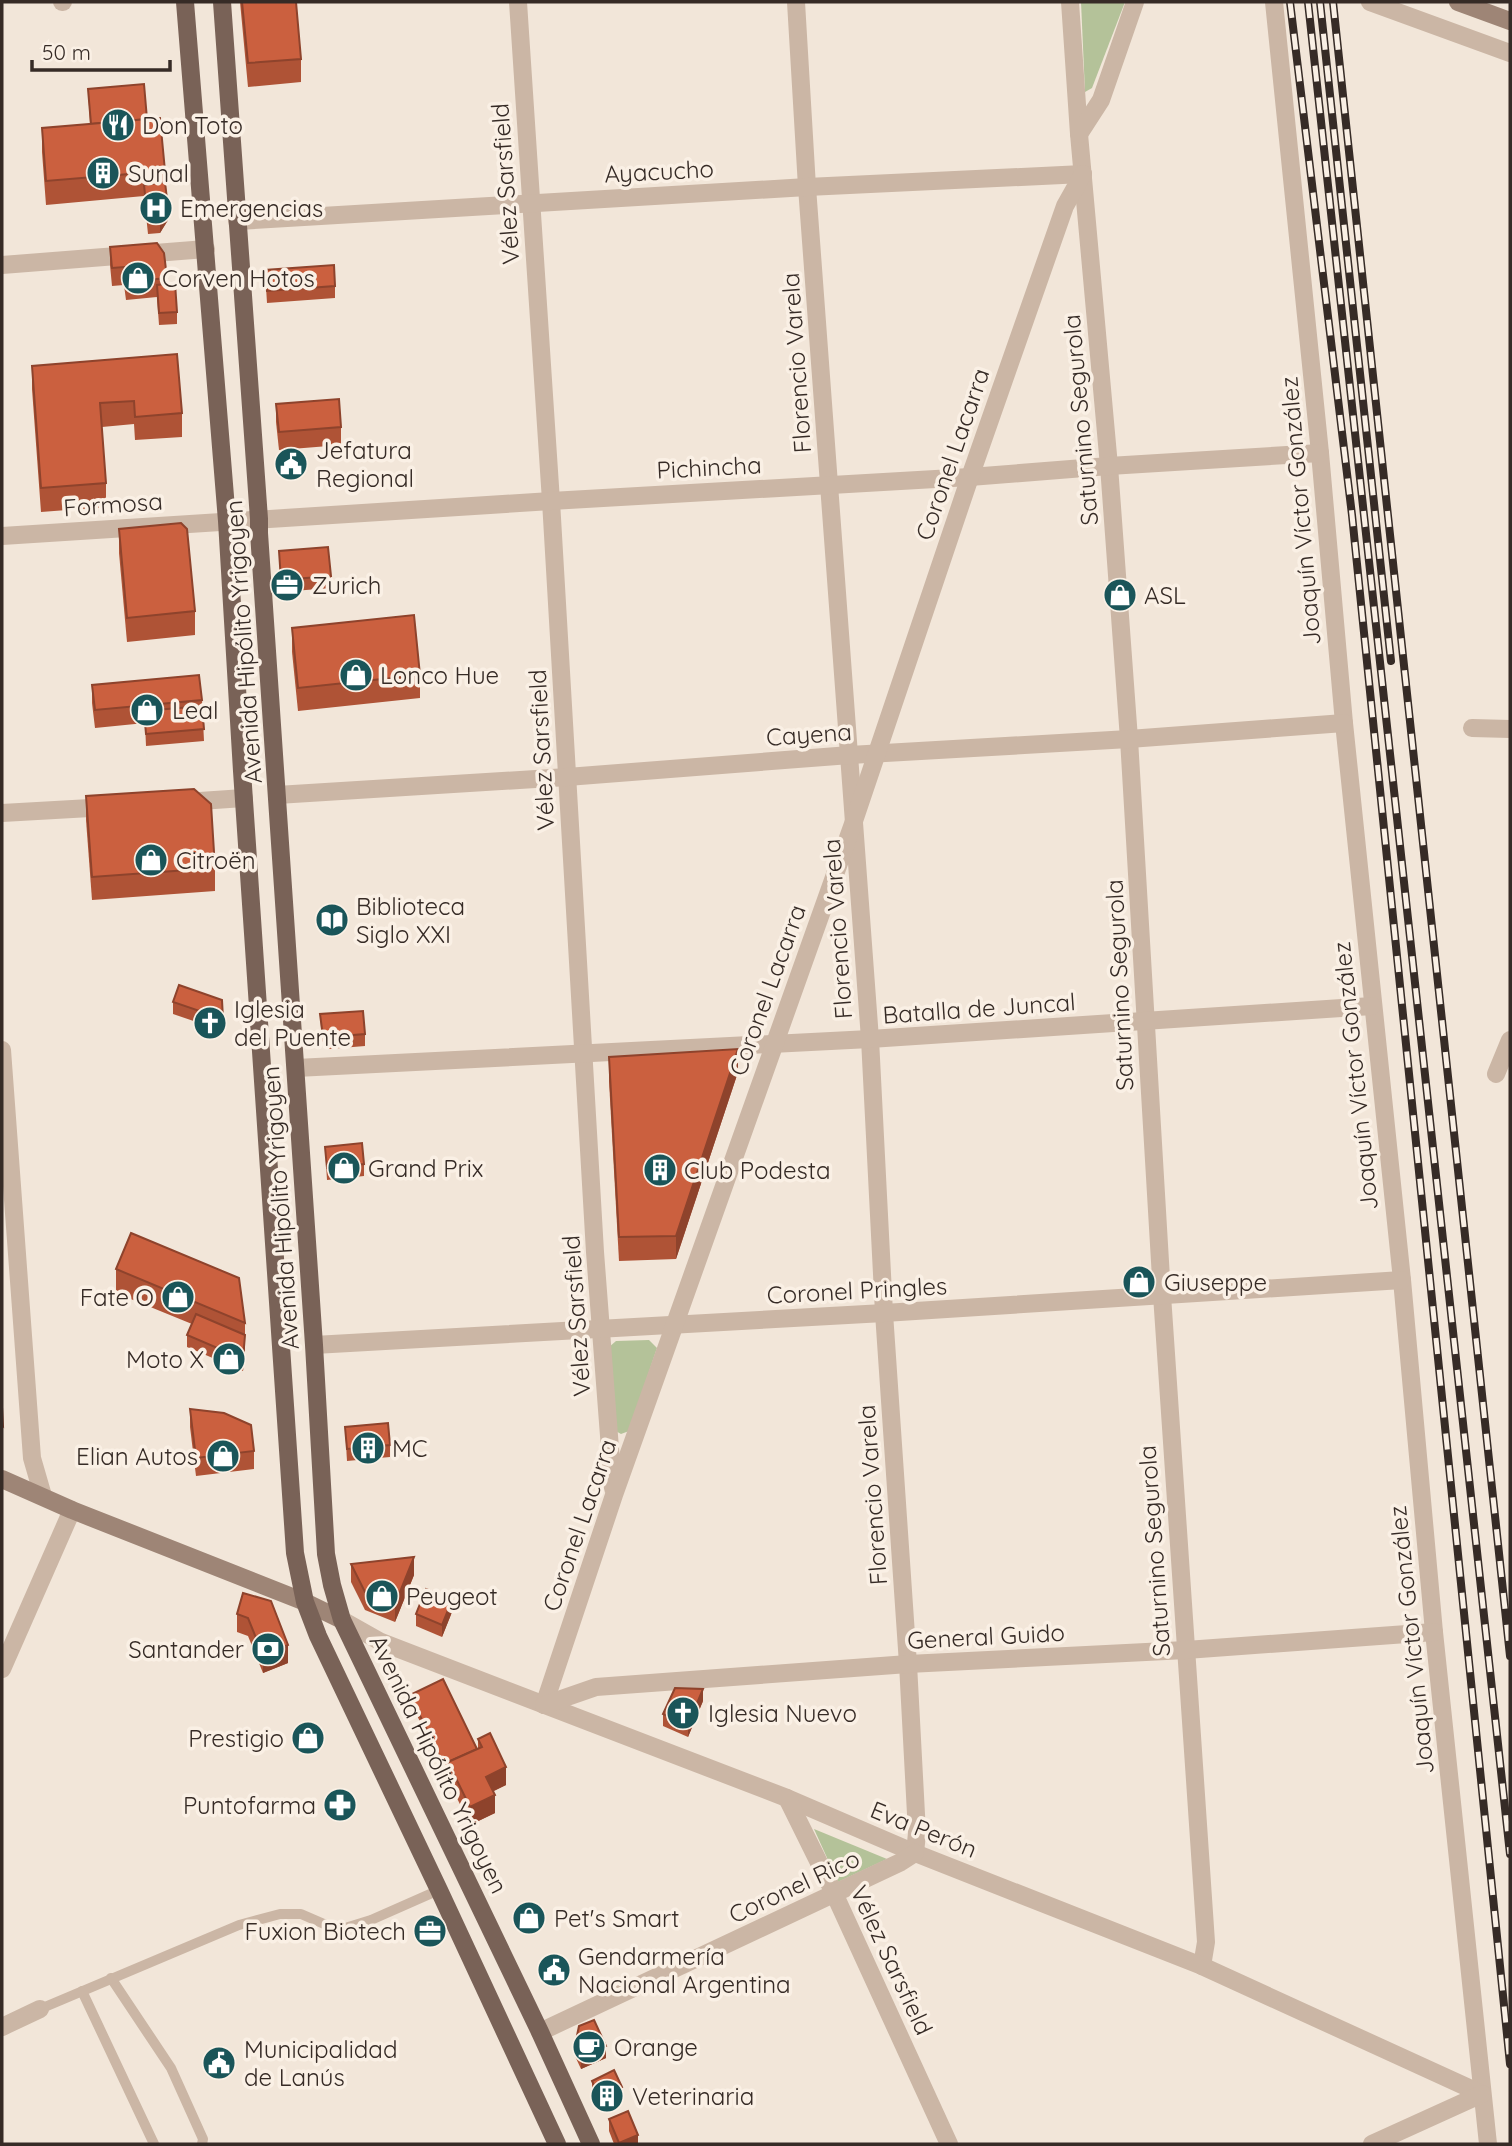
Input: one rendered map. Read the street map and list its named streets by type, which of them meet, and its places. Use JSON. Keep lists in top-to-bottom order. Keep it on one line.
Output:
{"streets":{"main road":["Avenida Hipólito Yrigoyen"],"street":["Ayacucho","Vélez Sarsfield","Florencio Varela","Saturnino Segurola","Coronel Lacarra","Pichincha","Formosa","Joaquín Víctor González","Cayena","Batalla de Juncal","Coronel Pringles","General Guido","Eva Perón","Coronel Rico"]},"crossings":[["Ayacucho","Vélez Sarsfield"],["Ayacucho","Florencio Varela"],["Ayacucho","Saturnino Segurola"],["Ayacucho","Coronel Lacarra"],["Ayacucho","Avenida Hipólito Yrigoyen"],["Vélez Sarsfield","Coronel Lacarra"],["Vélez Sarsfield","Pichincha"],["Vélez Sarsfield","Cayena"],["Vélez Sarsfield","Batalla de Juncal"],["Vélez Sarsfield","Coronel Pringles"],["Vélez Sarsfield","Eva Perón"],["Vélez Sarsfield","Coronel Rico"],["Florencio Varela","Coronel Lacarra"],["Florencio Varela","Pichincha"],["Florencio Varela","Cayena"],["Florencio Varela","Batalla de Juncal"],["Florencio Varela","Coronel Pringles"],["Florencio Varela","General Guido"],["Florencio Varela","Eva Perón"],["Florencio Varela","Coronel Rico"],["Saturnino Segurola","Coronel Lacarra"],["Saturnino Segurola","Pichincha"],["Saturnino Segurola","Cayena"],["Saturnino Segurola","Batalla de Juncal"],["Saturnino Segurola","Coronel Pringles"],["Saturnino Segurola","General Guido"],["Saturnino Segurola","Eva Perón"],["Coronel Lacarra","Pichincha"],["Coronel Lacarra","Cayena"],["Coronel Lacarra","Batalla de Juncal"],["Coronel Lacarra","Coronel Pringles"],["Coronel Lacarra","General Guido"],["Coronel Lacarra","Eva Perón"],["Pichincha","Formosa"],["Pichincha","Joaquín Víctor González"],["Pichincha","Avenida Hipólito Yrigoyen"],["Formosa","Avenida Hipólito Yrigoyen"],["Joaquín Víctor González","Cayena"],["Joaquín Víctor González","Batalla de Juncal"],["Joaquín Víctor González","Coronel Pringles"],["Joaquín Víctor González","General Guido"],["Joaquín Víctor González","Eva Perón"],["Avenida Hipólito Yrigoyen","Cayena"],["Avenida Hipólito Yrigoyen","Batalla de Juncal"],["Avenida Hipólito Yrigoyen","Coronel Pringles"],["Avenida Hipólito Yrigoyen","Eva Perón"],["Avenida Hipólito Yrigoyen","Coronel Rico"],["General Guido","Eva Perón"],["Eva Perón","Coronel Rico"]],"places":{"restaurant":["Don Toto"],"building":["Sunal","Club Podesta","MC","Veterinaria"],"hospital":["Emergencias"],"shop":["Corven Hotos","ASL","Lonco Hue","Leal","Citroën","Grand Prix","Giuseppe","Fate O","Moto X","Elian Autos","Peugeot","Prestigio","Pet's Smart"],"public building":["Jefatura Regional","Gendarmería Nacional Argentina","Municipalidad de Lanús"],"office":["Zurich","Fuxion Biotech"],"library":["Biblioteca Siglo XXI"],"church":["Iglesia del Puente","Iglesia Nuevo"],"bank":["Santander"],"pharmacy":["Puntofarma"],"cafe":["Orange"]},"scale_bar":"50 m"}
